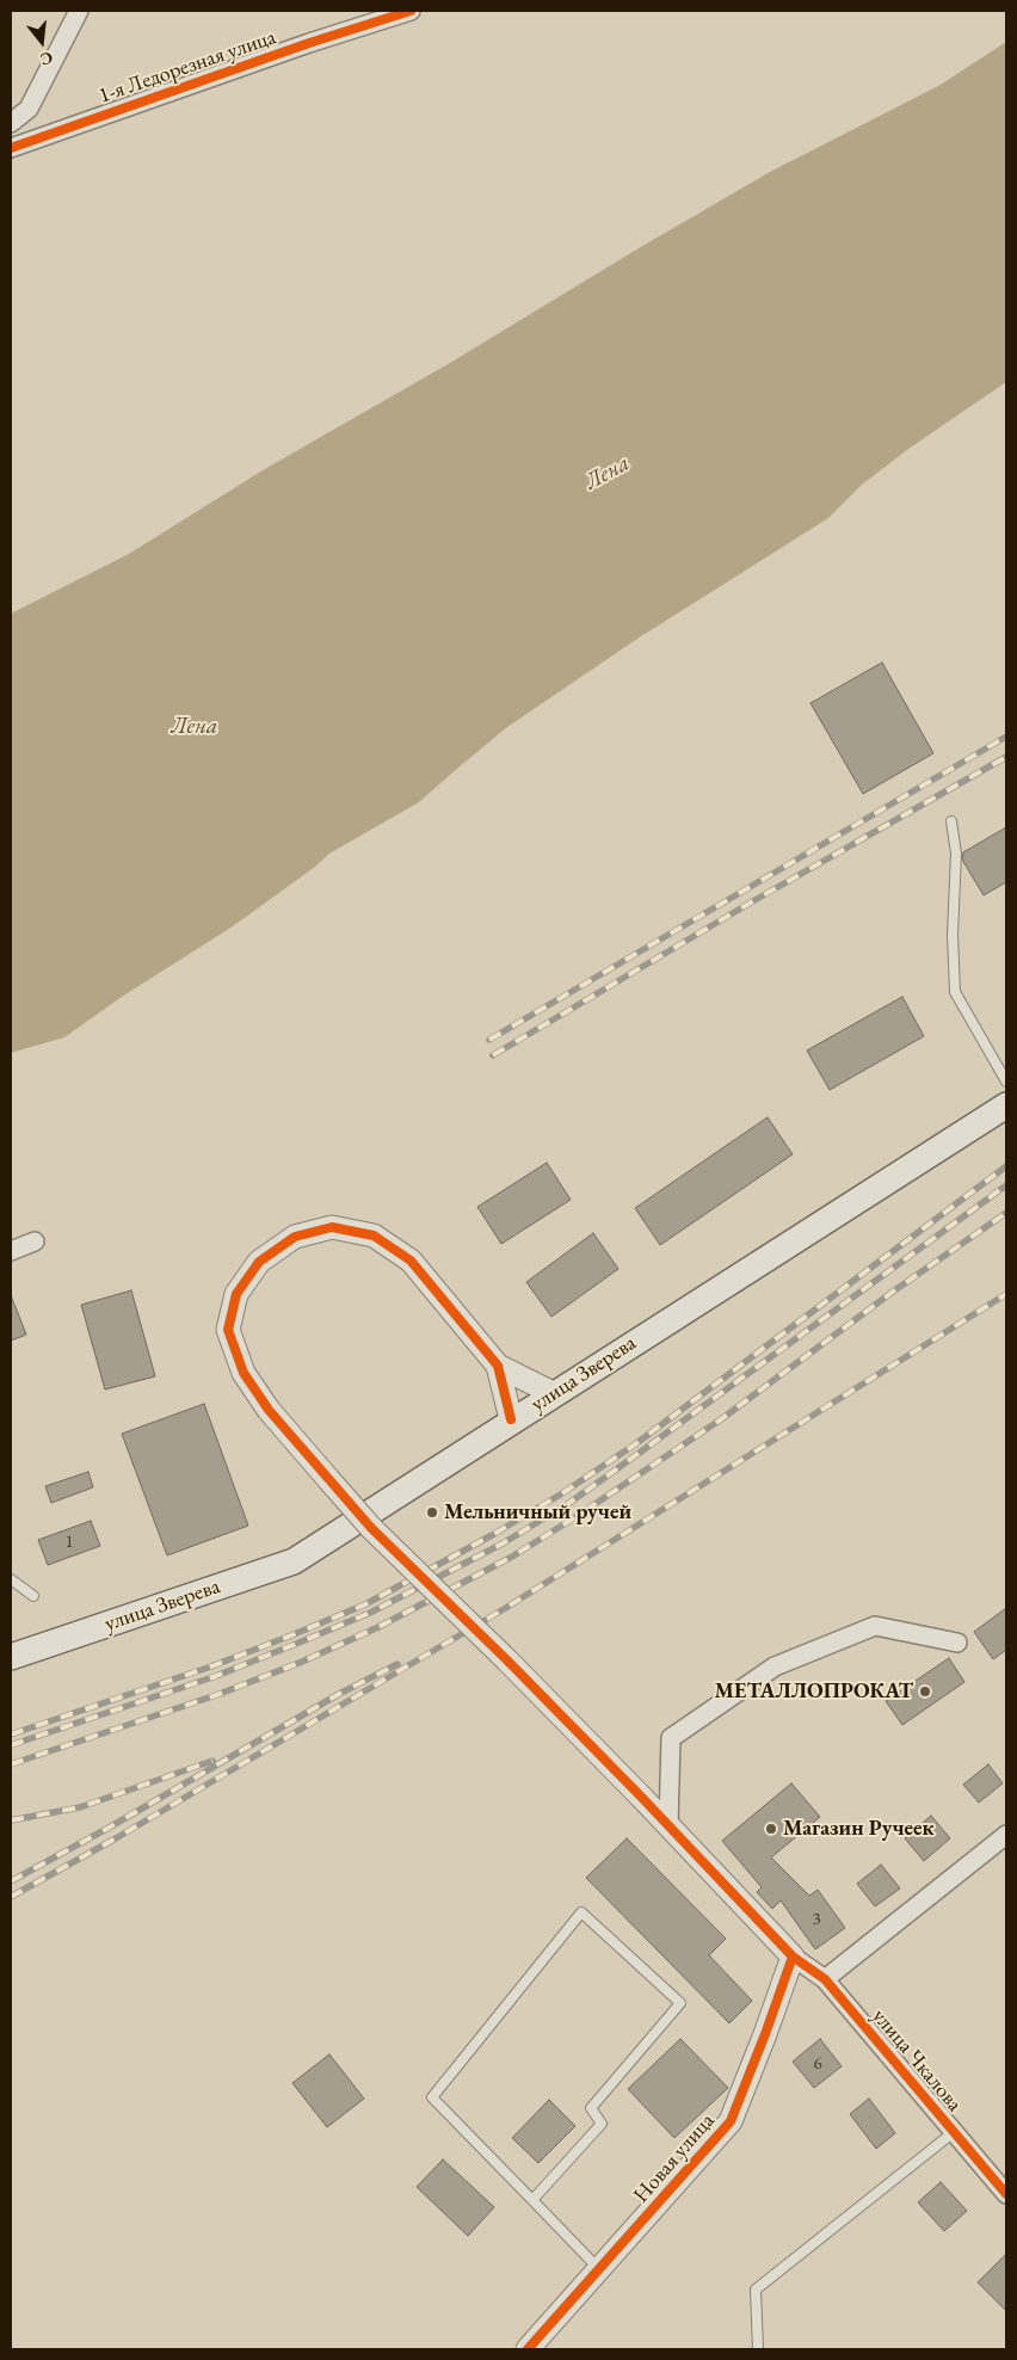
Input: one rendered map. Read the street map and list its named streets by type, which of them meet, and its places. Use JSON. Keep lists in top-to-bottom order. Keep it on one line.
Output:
{"streets":{"main road":["улица Зверева"],"street":["1-я Ледорезная улица","улица Чкалова","Новая улица"]},"crossings":[["улица Чкалова","Новая улица"]],"water":["Лена"],"places":["Мельничный ручей","МЕТАЛЛОПРОКАТ","Магазин Ручеек"],"house_numbers":["1","3","6"],"north":"bottom"}
